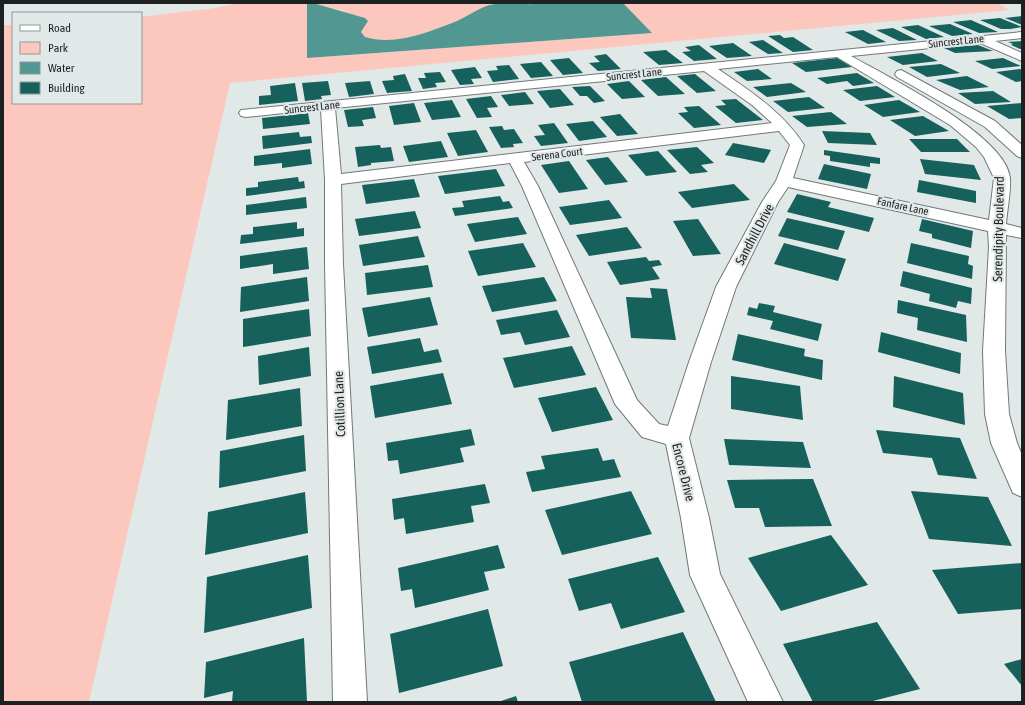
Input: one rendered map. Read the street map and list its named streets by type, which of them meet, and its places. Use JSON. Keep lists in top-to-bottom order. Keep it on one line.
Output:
{"streets":{"street":["Suncrest Lane","Serena Court","Fanfare Lane","Serendipity Boulevard","Sandhill Drive","Cotillion Lane","Encore Drive"]},"crossings":[["Suncrest Lane","Serendipity Boulevard"],["Suncrest Lane","Sandhill Drive"],["Suncrest Lane","Cotillion Lane"],["Serena Court","Sandhill Drive"],["Serena Court","Cotillion Lane"],["Serena Court","Encore Drive"],["Fanfare Lane","Serendipity Boulevard"],["Fanfare Lane","Sandhill Drive"],["Sandhill Drive","Encore Drive"]],"legend":["Road","Park","Water","Building"]}
